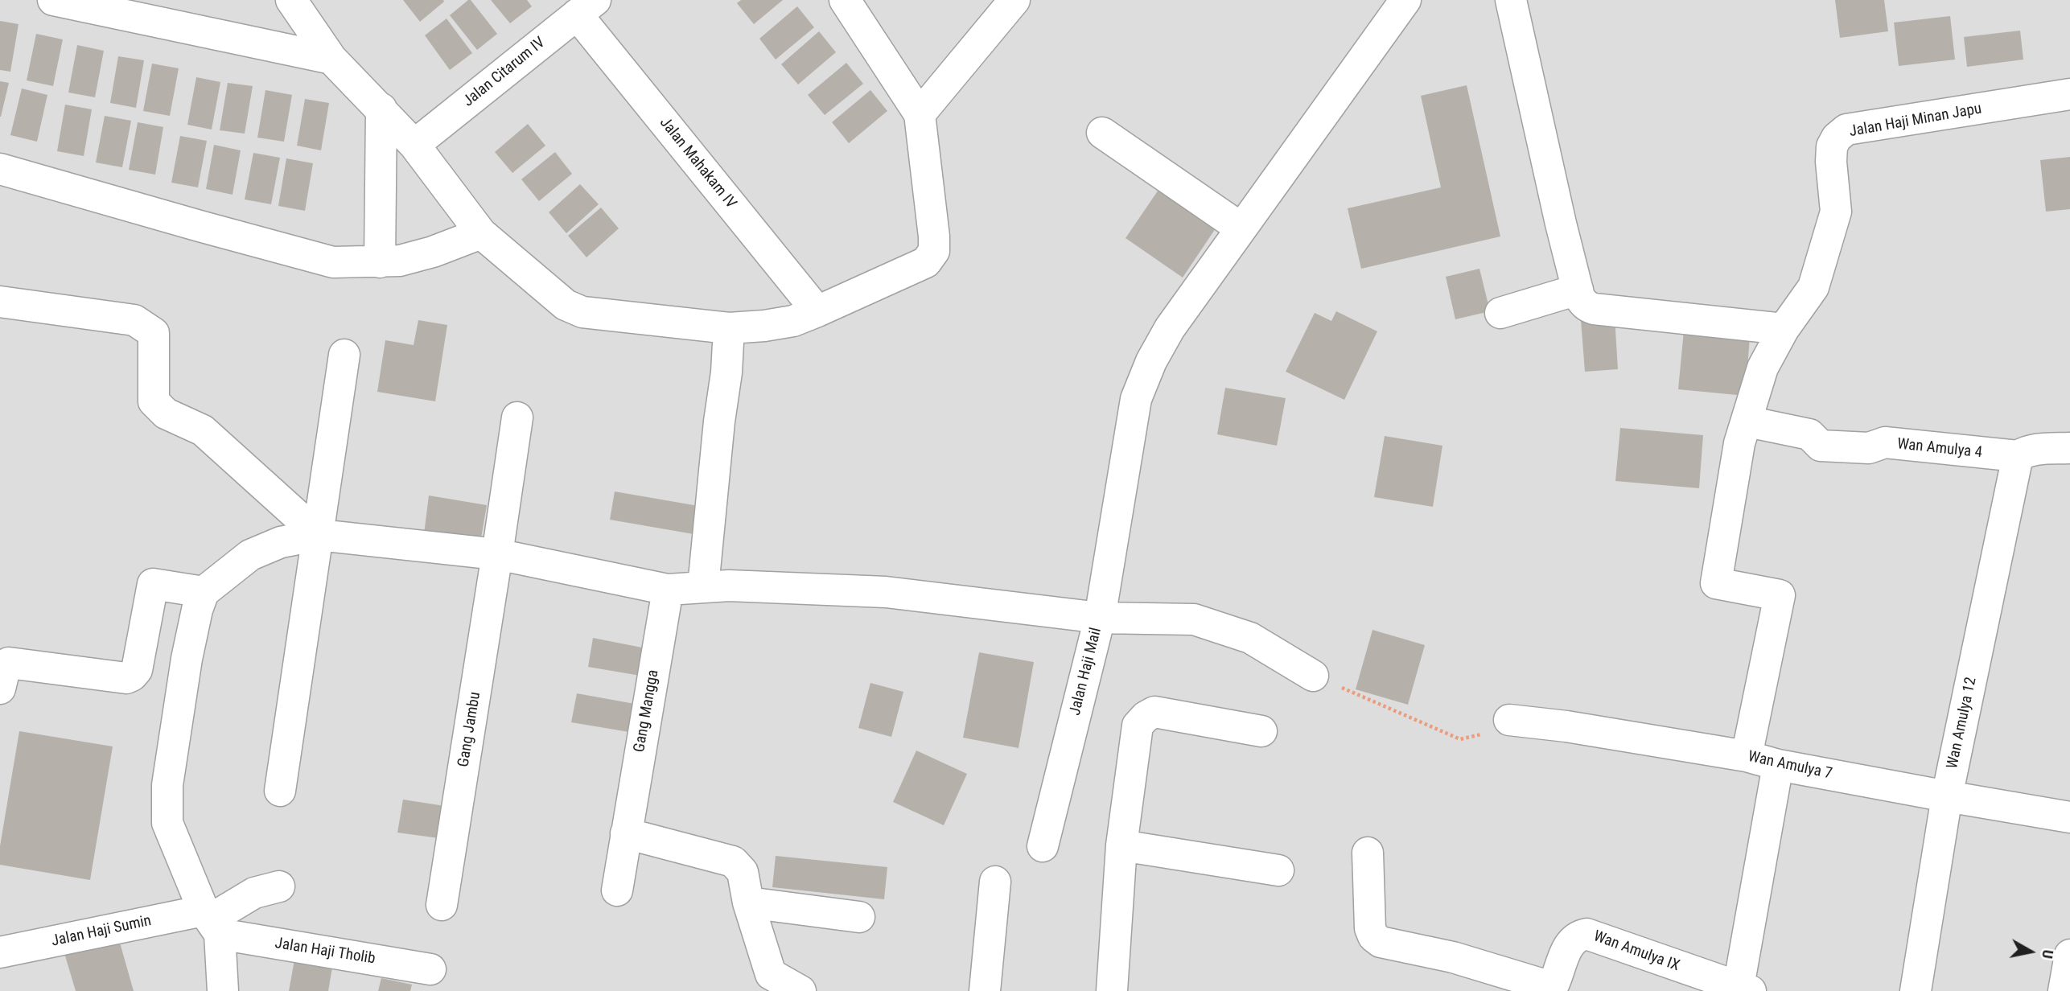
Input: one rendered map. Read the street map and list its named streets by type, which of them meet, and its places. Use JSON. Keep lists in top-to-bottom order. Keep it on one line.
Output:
{"streets":{"street":["Jalan Citarum IV","Jalan Haji Minan Japu","Jalan Mahakam IV","Wan Amulya 4","Jalan Haji Mail","Gang Mangga","Wan Amulya 12","Gang Jambu","Wan Amulya 7","Jalan Haji Sumin","Jalan Haji Tholib","Wan Amulya IX"]},"crossings":[["Jalan Citarum IV","Jalan Mahakam IV"],["Wan Amulya 4","Wan Amulya 12"],["Wan Amulya 12","Wan Amulya 7"],["Jalan Haji Sumin","Jalan Haji Tholib"]],"north":"right"}
